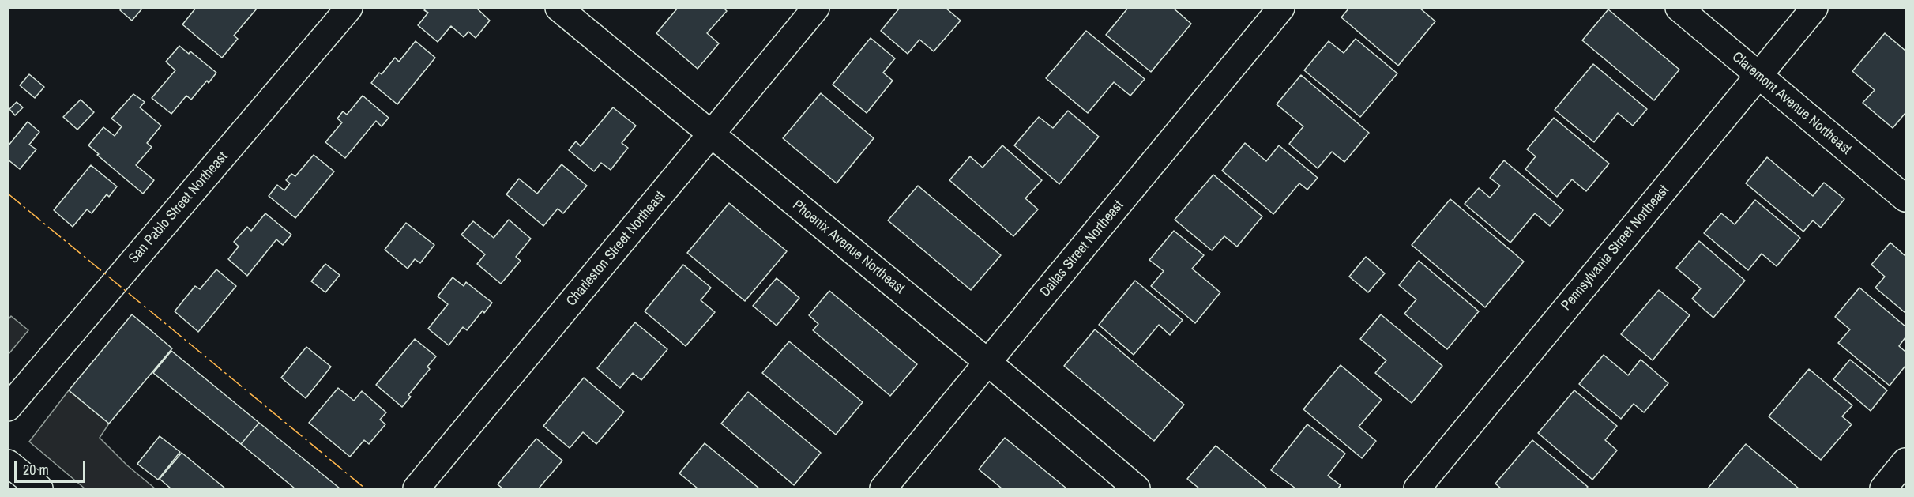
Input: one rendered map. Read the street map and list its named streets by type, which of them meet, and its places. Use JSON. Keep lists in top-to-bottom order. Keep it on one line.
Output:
{"streets":{"street":["Claremont Avenue Northeast","San Pablo Street Northeast","Phoenix Avenue Northeast","Pennsylvania Street Northeast","Charleston Street Northeast","Dallas Street Northeast"]},"crossings":[["Claremont Avenue Northeast","Pennsylvania Street Northeast"],["Phoenix Avenue Northeast","Charleston Street Northeast"],["Phoenix Avenue Northeast","Dallas Street Northeast"]],"scale_bar":"20 m"}
